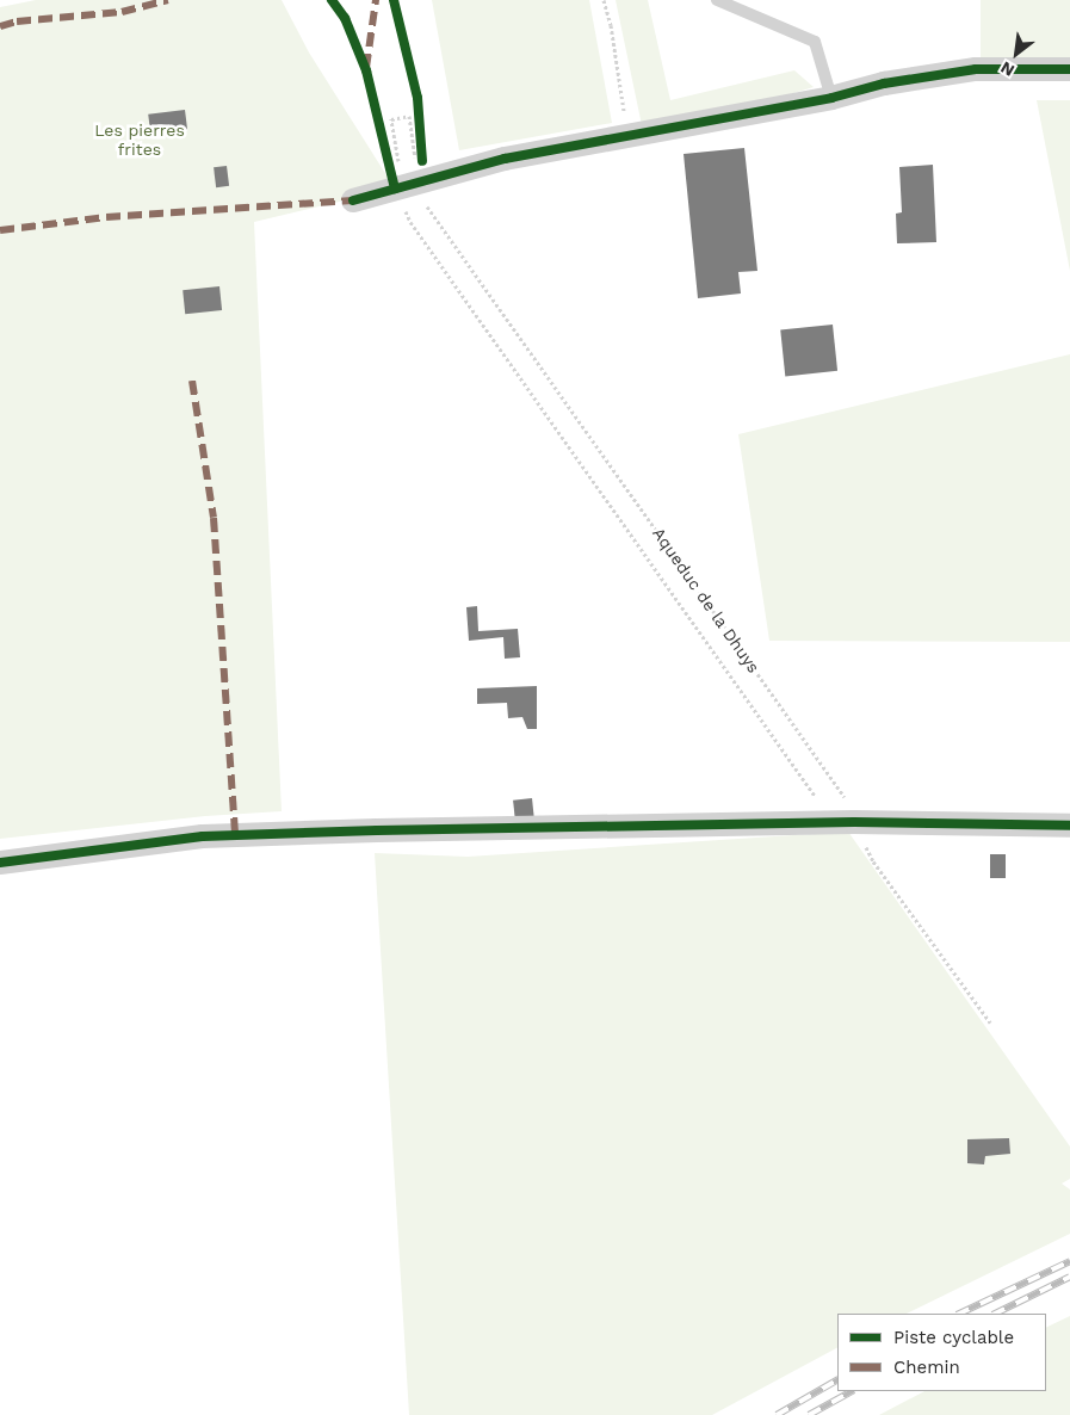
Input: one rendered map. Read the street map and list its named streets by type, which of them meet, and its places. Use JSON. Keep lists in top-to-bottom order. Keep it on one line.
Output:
{"streets":{"path":["Aqueduc de la Dhuys"]},"parks":["Les pierres frites"],"legend":["Piste cyclable","Chemin"],"north":"bottom left"}
